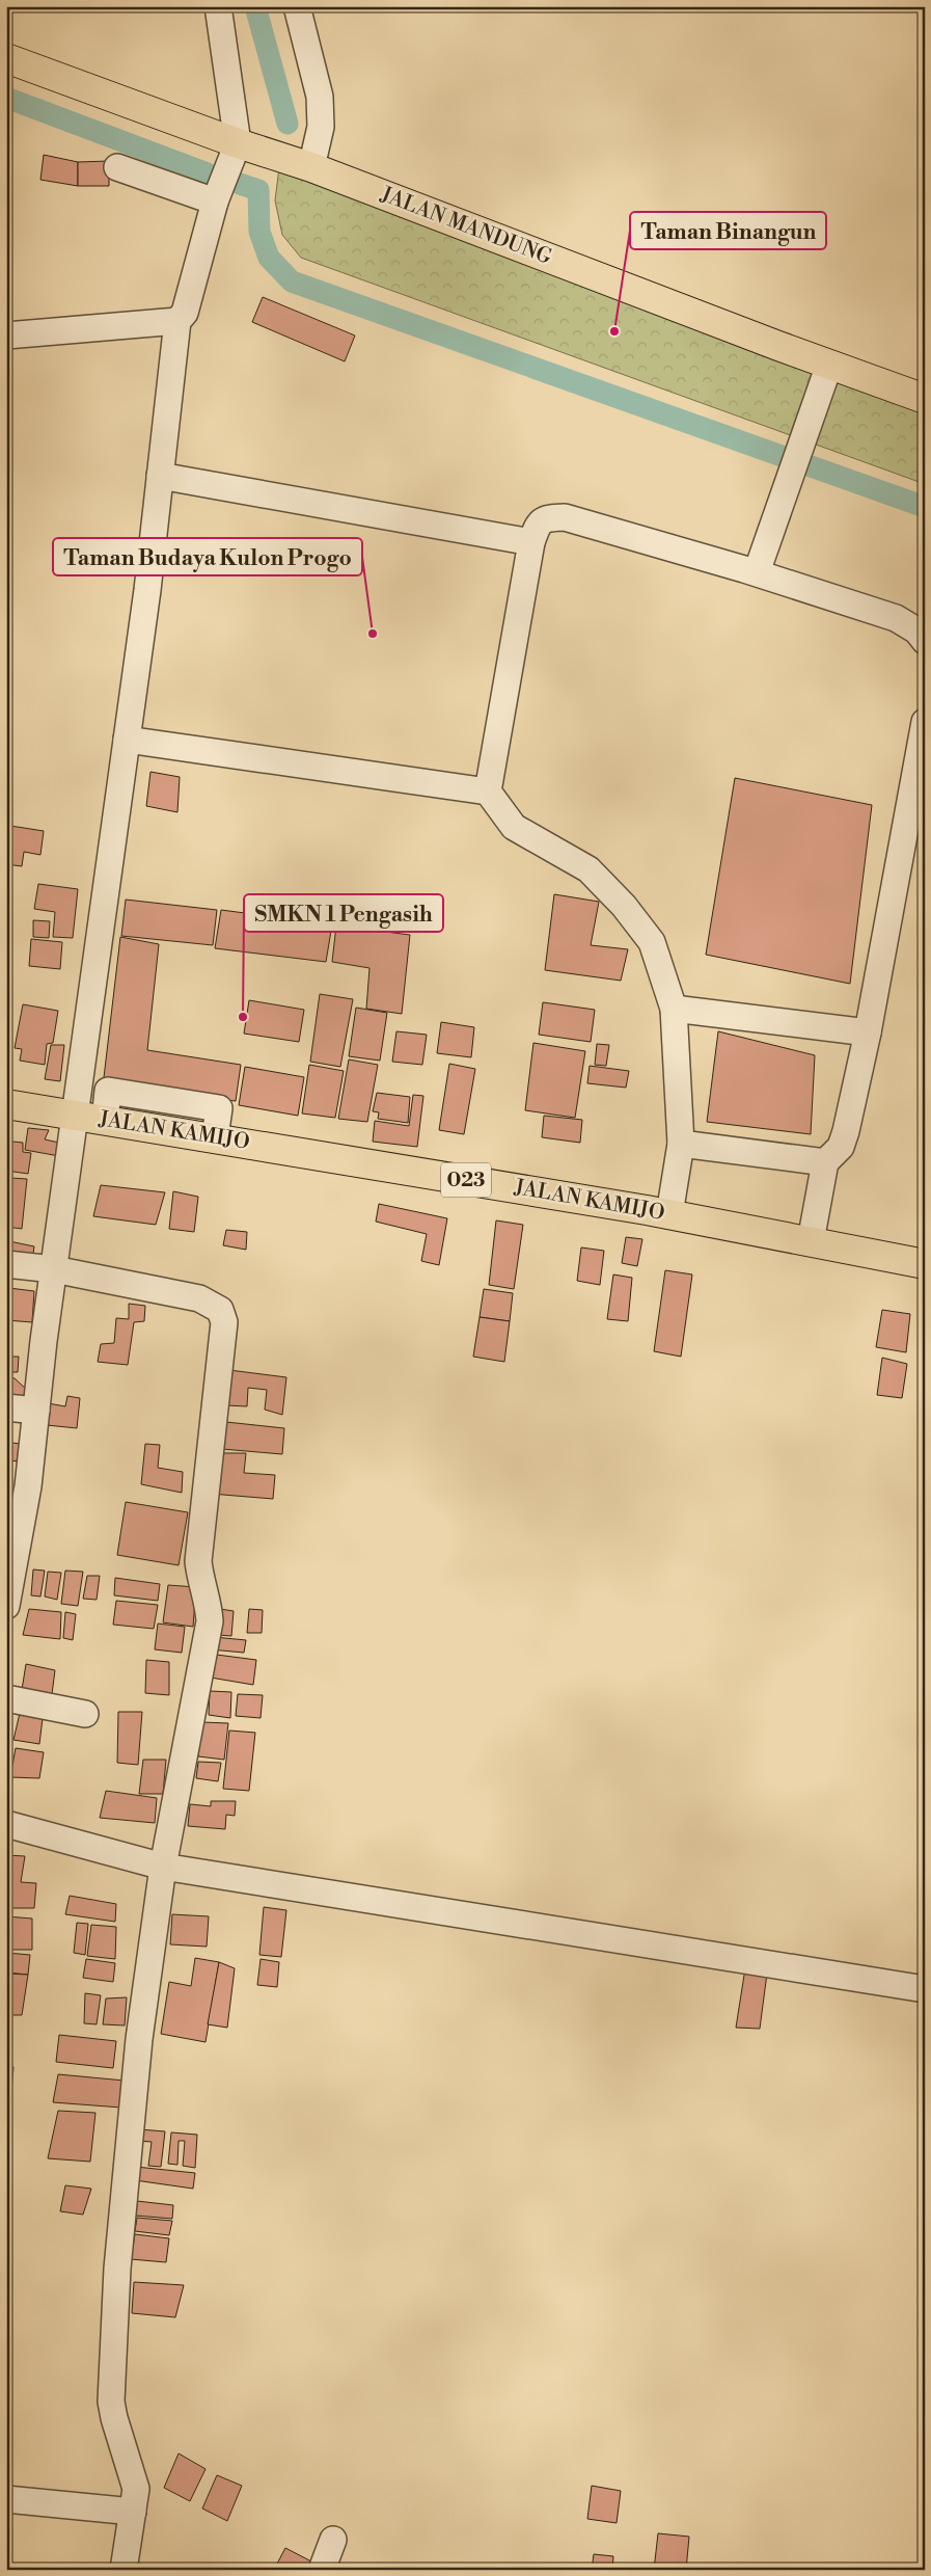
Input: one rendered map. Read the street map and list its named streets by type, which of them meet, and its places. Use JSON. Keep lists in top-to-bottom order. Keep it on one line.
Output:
{"streets":{"main road":["JALAN MANDUNG","JALAN KAMIJO","023"]},"places":["Taman Binangun","Taman Budaya Kulon Progo","SMKN 1 Pengasih"]}
